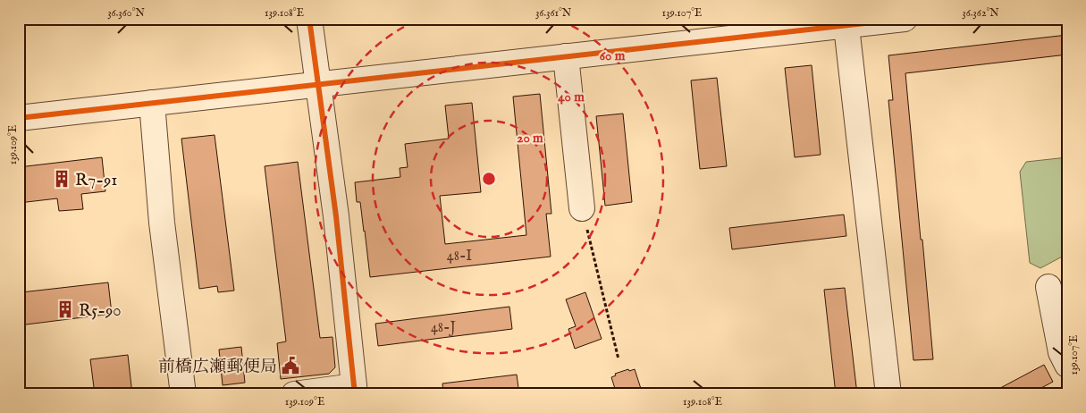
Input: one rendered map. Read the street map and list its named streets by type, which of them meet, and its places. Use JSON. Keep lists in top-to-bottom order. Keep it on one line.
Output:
{"places":{"building":["R7-91","R5-90"],"public building":["前橋広瀬郵便局"]},"house_numbers":["48-I","48-J"],"coordinates":["36.360°N","139.108°E","36.361°N","139.107°E","36.362°N","139.109°E"],"rings":["60 m","40 m","20 m"]}
